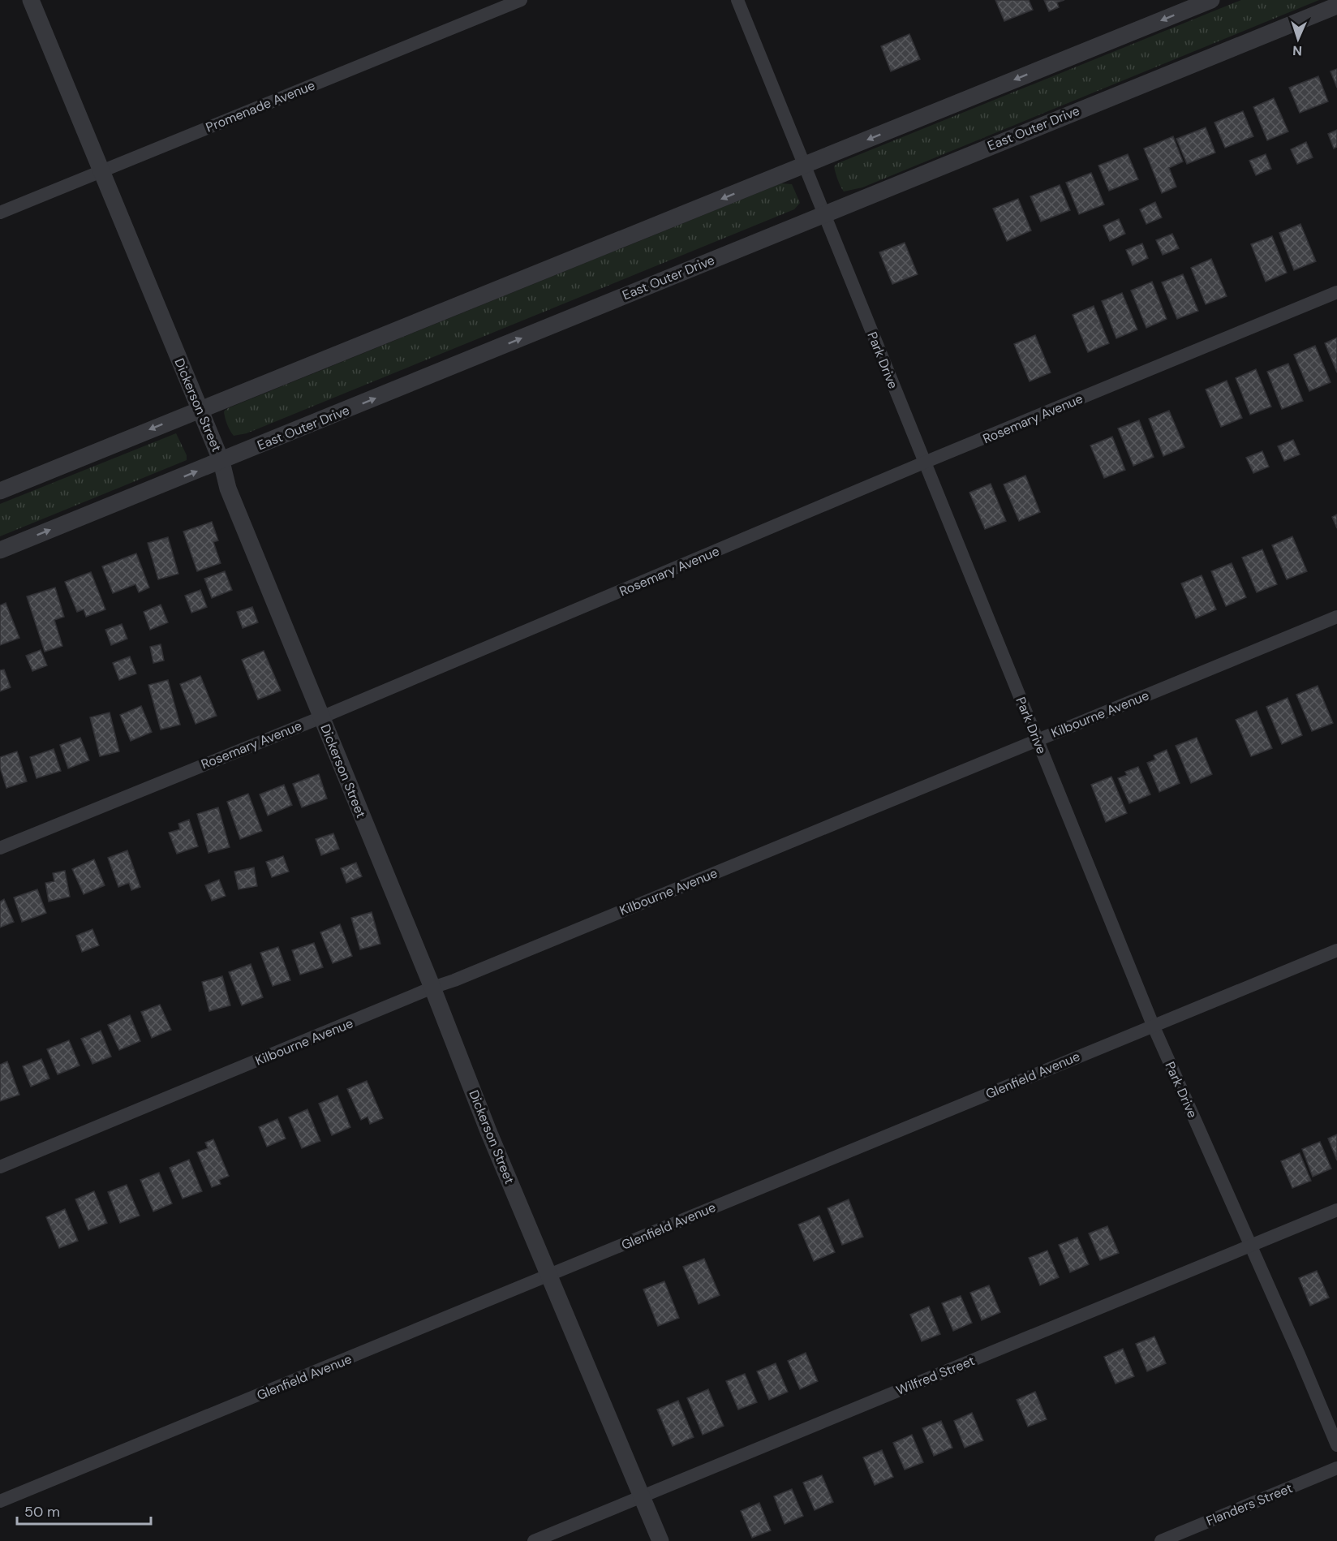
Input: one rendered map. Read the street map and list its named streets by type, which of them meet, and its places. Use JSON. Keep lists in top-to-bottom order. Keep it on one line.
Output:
{"streets":{"street":["Promenade Avenue","East Outer Drive","Park Drive","Dickerson Street","Rosemary Avenue","Kilbourne Avenue","Glenfield Avenue","Wilfred Street","Flanders Street"]},"crossings":[["Promenade Avenue","Dickerson Street"],["East Outer Drive","Park Drive"],["East Outer Drive","Dickerson Street"],["Park Drive","Rosemary Avenue"],["Park Drive","Kilbourne Avenue"],["Park Drive","Glenfield Avenue"],["Park Drive","Wilfred Street"],["Dickerson Street","Rosemary Avenue"],["Dickerson Street","Kilbourne Avenue"],["Dickerson Street","Glenfield Avenue"],["Dickerson Street","Wilfred Street"]],"scale_bar":"50 m","north":"bottom"}
